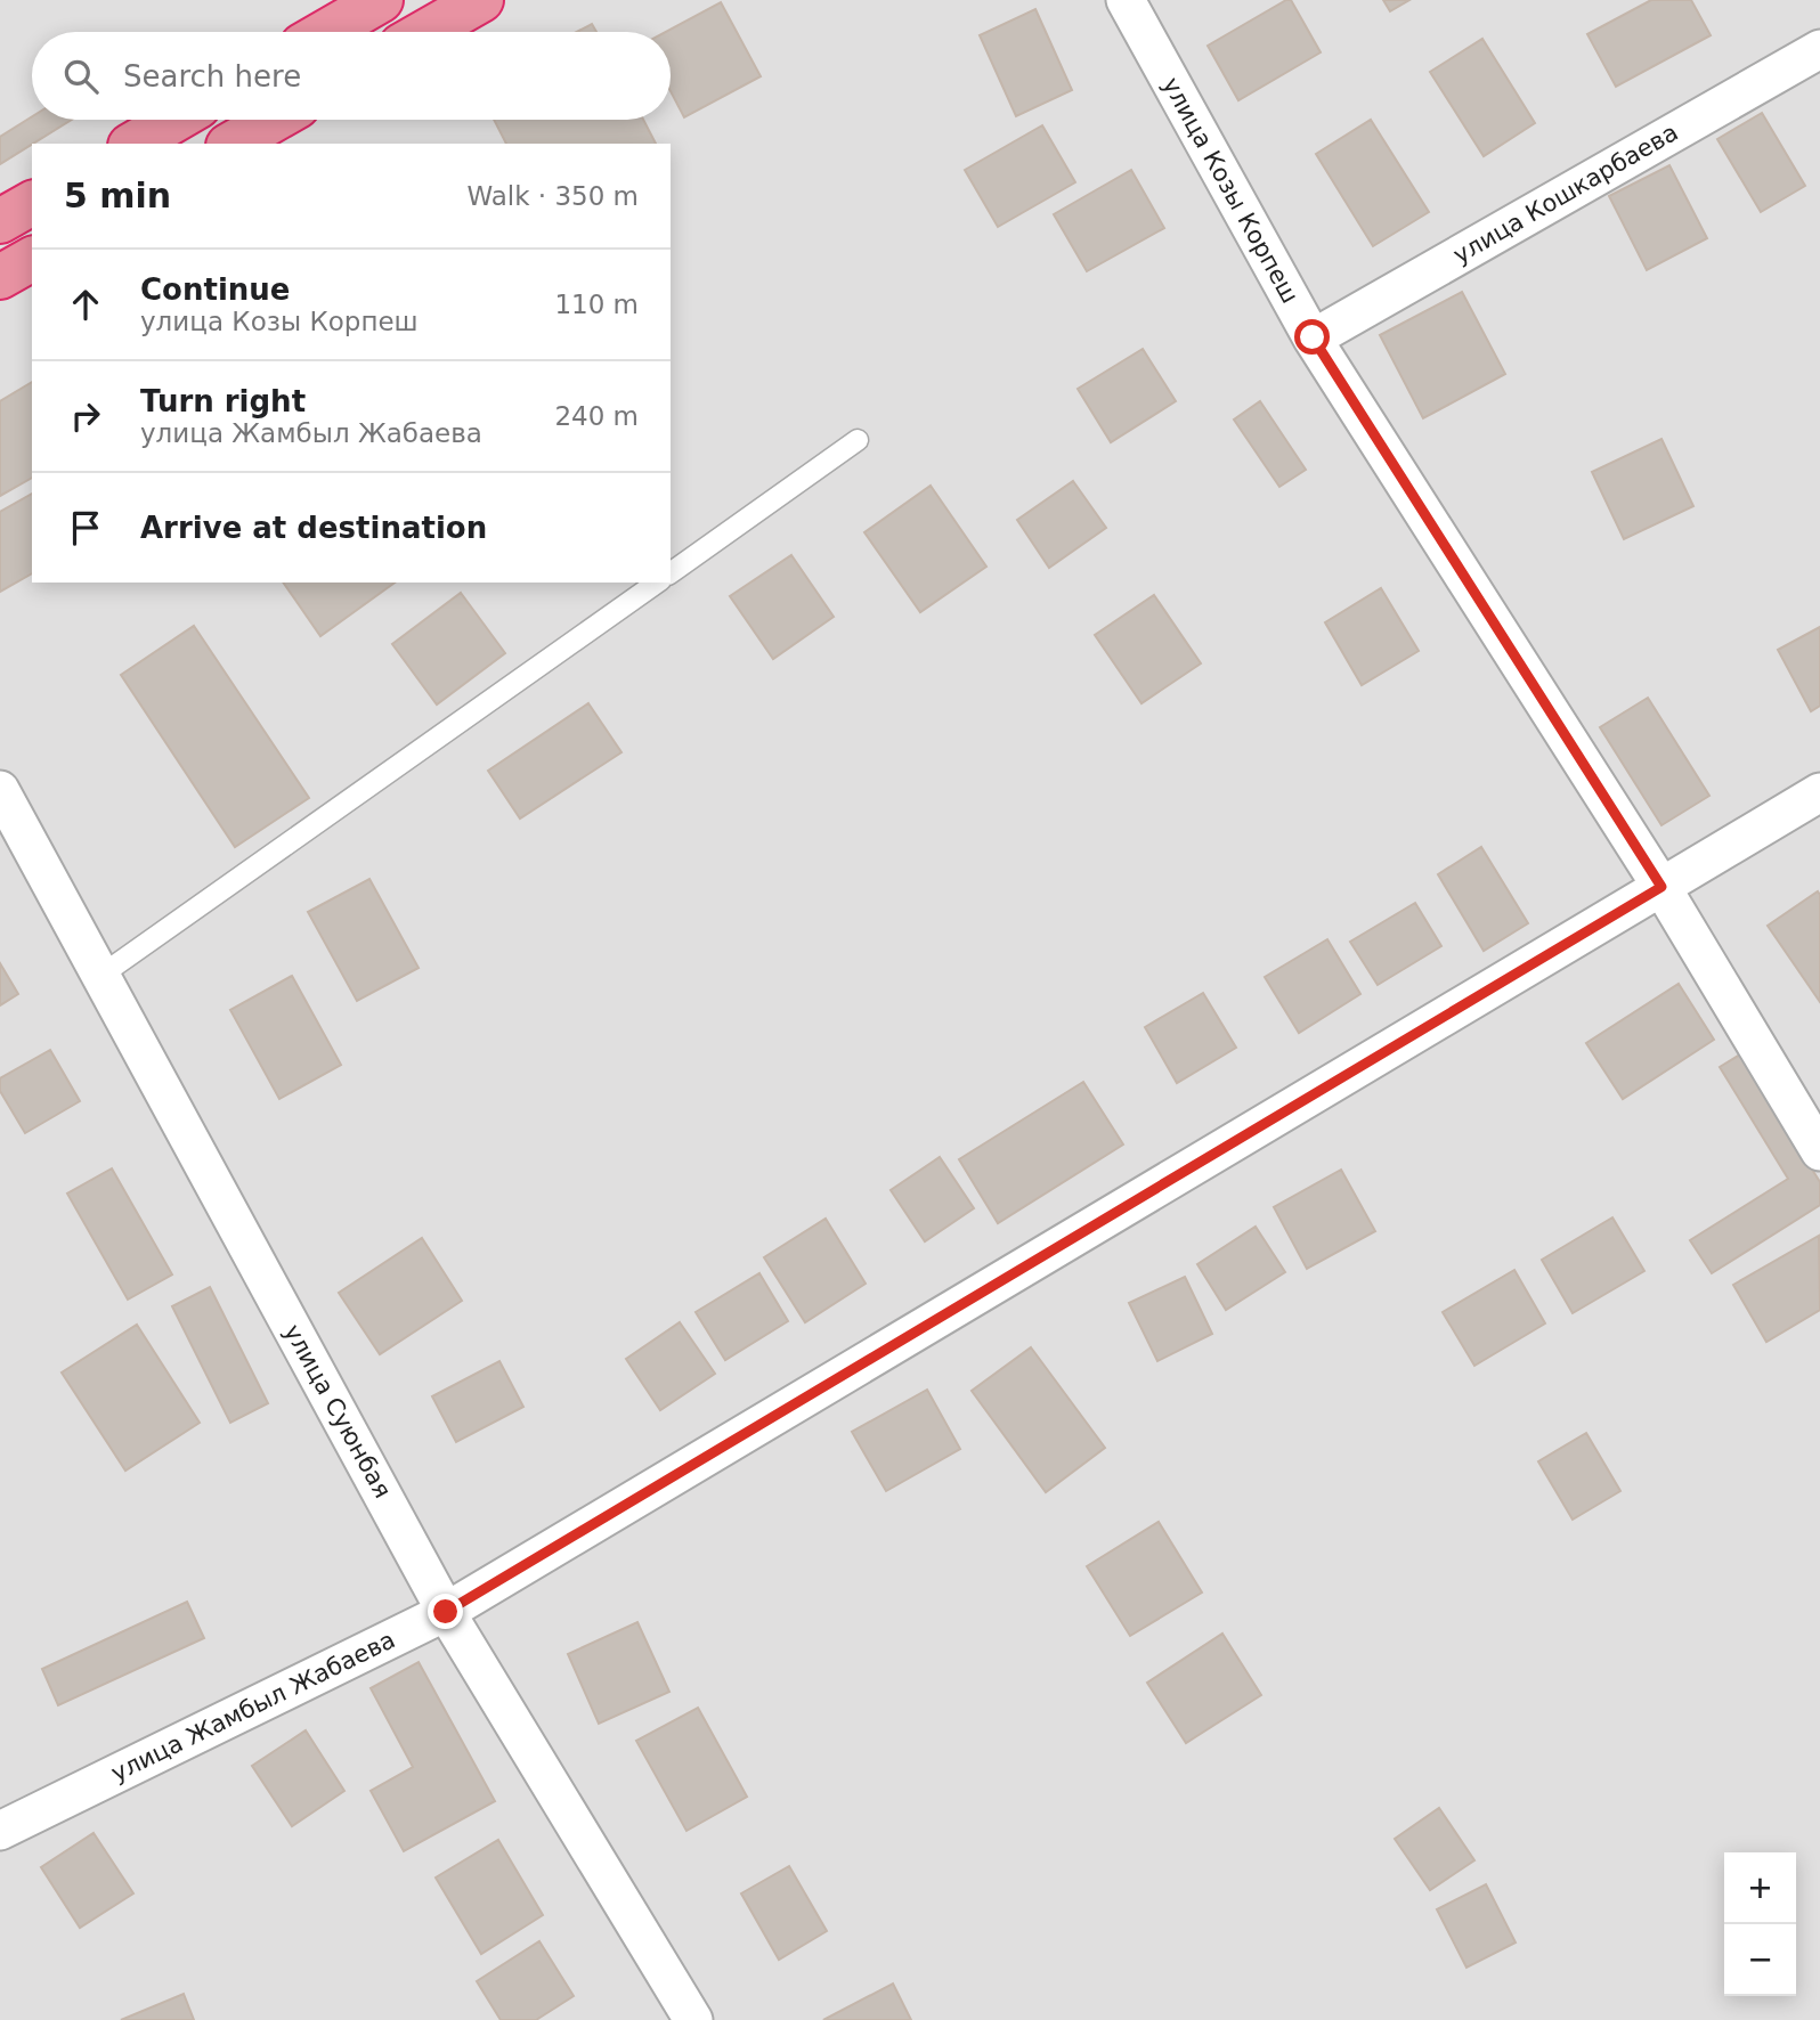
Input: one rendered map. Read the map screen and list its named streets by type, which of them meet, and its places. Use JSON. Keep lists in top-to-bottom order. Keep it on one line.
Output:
{"streets":{"street":["улица Козы Корпеш","улица Кошкарбаева","улица Суюнбая","улица Жамбыл Жабаева"]},"crossings":[["улица Козы Корпеш","улица Кошкарбаева"],["улица Козы Корпеш","улица Жамбыл Жабаева"],["улица Суюнбая","улица Жамбыл Жабаева"]],"page":{"search":"Search here","heading":["5 min","Walk · 350 m"],"list":[["Continue","улица Козы Корпеш","110 m"],["Turn right","улица Жамбыл Жабаева","240 m"],"Arrive at destination"],"map_buttons":["+","−"]}}
